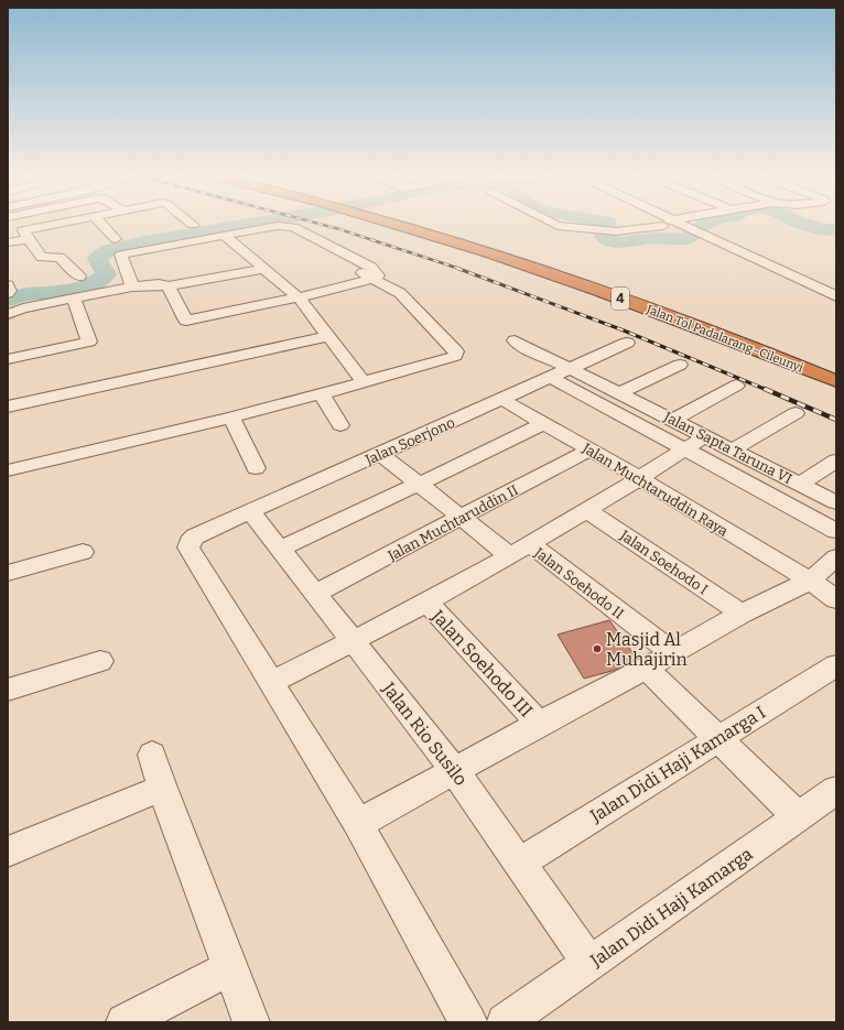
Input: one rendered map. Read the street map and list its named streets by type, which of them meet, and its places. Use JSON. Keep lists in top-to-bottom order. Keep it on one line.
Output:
{"streets":{"highway":["4","Jalan Tol Padalarang–Cileunyi"],"street":["Jalan Soerjono","Jalan Sapta Taruna VI","Jalan Muchtaruddin Raya","Jalan Muchtaruddin II","Jalan Soehodo I","Jalan Soehodo II","Jalan Soehodo III","Jalan Rio Susilo","Jalan Didi Haji Kamarga I","Jalan Didi Haji Kamarga"]},"crossings":[["Jalan Soerjono","Jalan Sapta Taruna VI"],["Jalan Soerjono","Jalan Muchtaruddin Raya"],["Jalan Soerjono","Jalan Rio Susilo"],["Jalan Muchtaruddin Raya","Jalan Muchtaruddin II"],["Jalan Muchtaruddin II","Jalan Rio Susilo"],["Jalan Rio Susilo","Jalan Didi Haji Kamarga I"],["Jalan Rio Susilo","Jalan Didi Haji Kamarga"]],"places":["Masjid Al Muhajirin"]}
